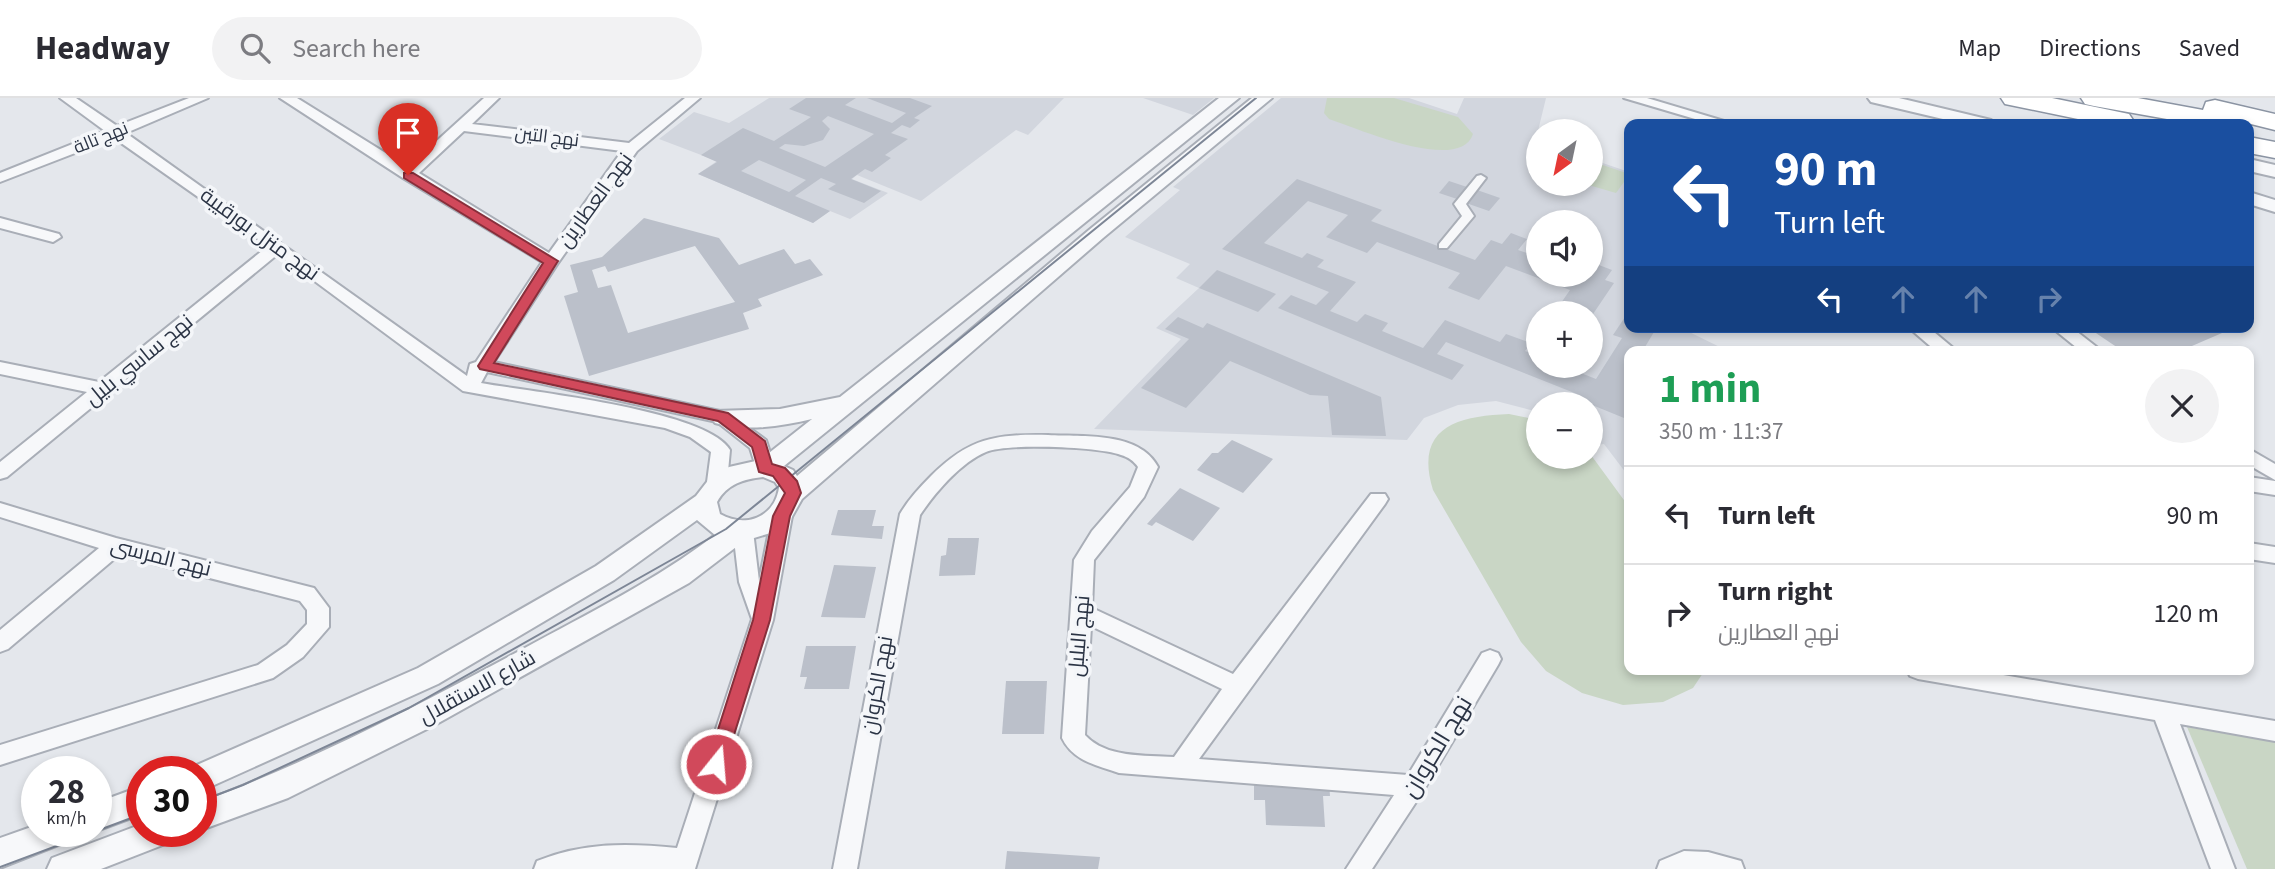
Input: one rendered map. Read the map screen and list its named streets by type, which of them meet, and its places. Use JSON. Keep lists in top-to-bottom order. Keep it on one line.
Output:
{"streets":{"street":["نهج التين","نهج تالة","نهج العطارين","نهج منزل بورقيبة","نهج ساسي بليل","نهج المرسى","نهج البلبل","نهج الكروان","شارع الاستقلال"]},"crossings":[["نهج التين","نهج العطارين"],["نهج تالة","نهج منزل بورقيبة"],["نهج العطارين","نهج منزل بورقيبة"],["نهج منزل بورقيبة","نهج ساسي بليل"],["نهج البلبل","نهج الكروان"]],"north":"bottom left","page":{"header":"Headway","search":"Search here","nav":["Map","Directions","Saved"],"map_buttons":["+","−"],"turn":["90 m","Turn left"],"heading":["1 min","350 m · 11:37"],"list":[{"name":"Turn left","value":"90 m"},{"name":"Turn right","note":"نهج العطارين","value":"120 m"}],"speed":"28 km/h","limit":"30"}}
